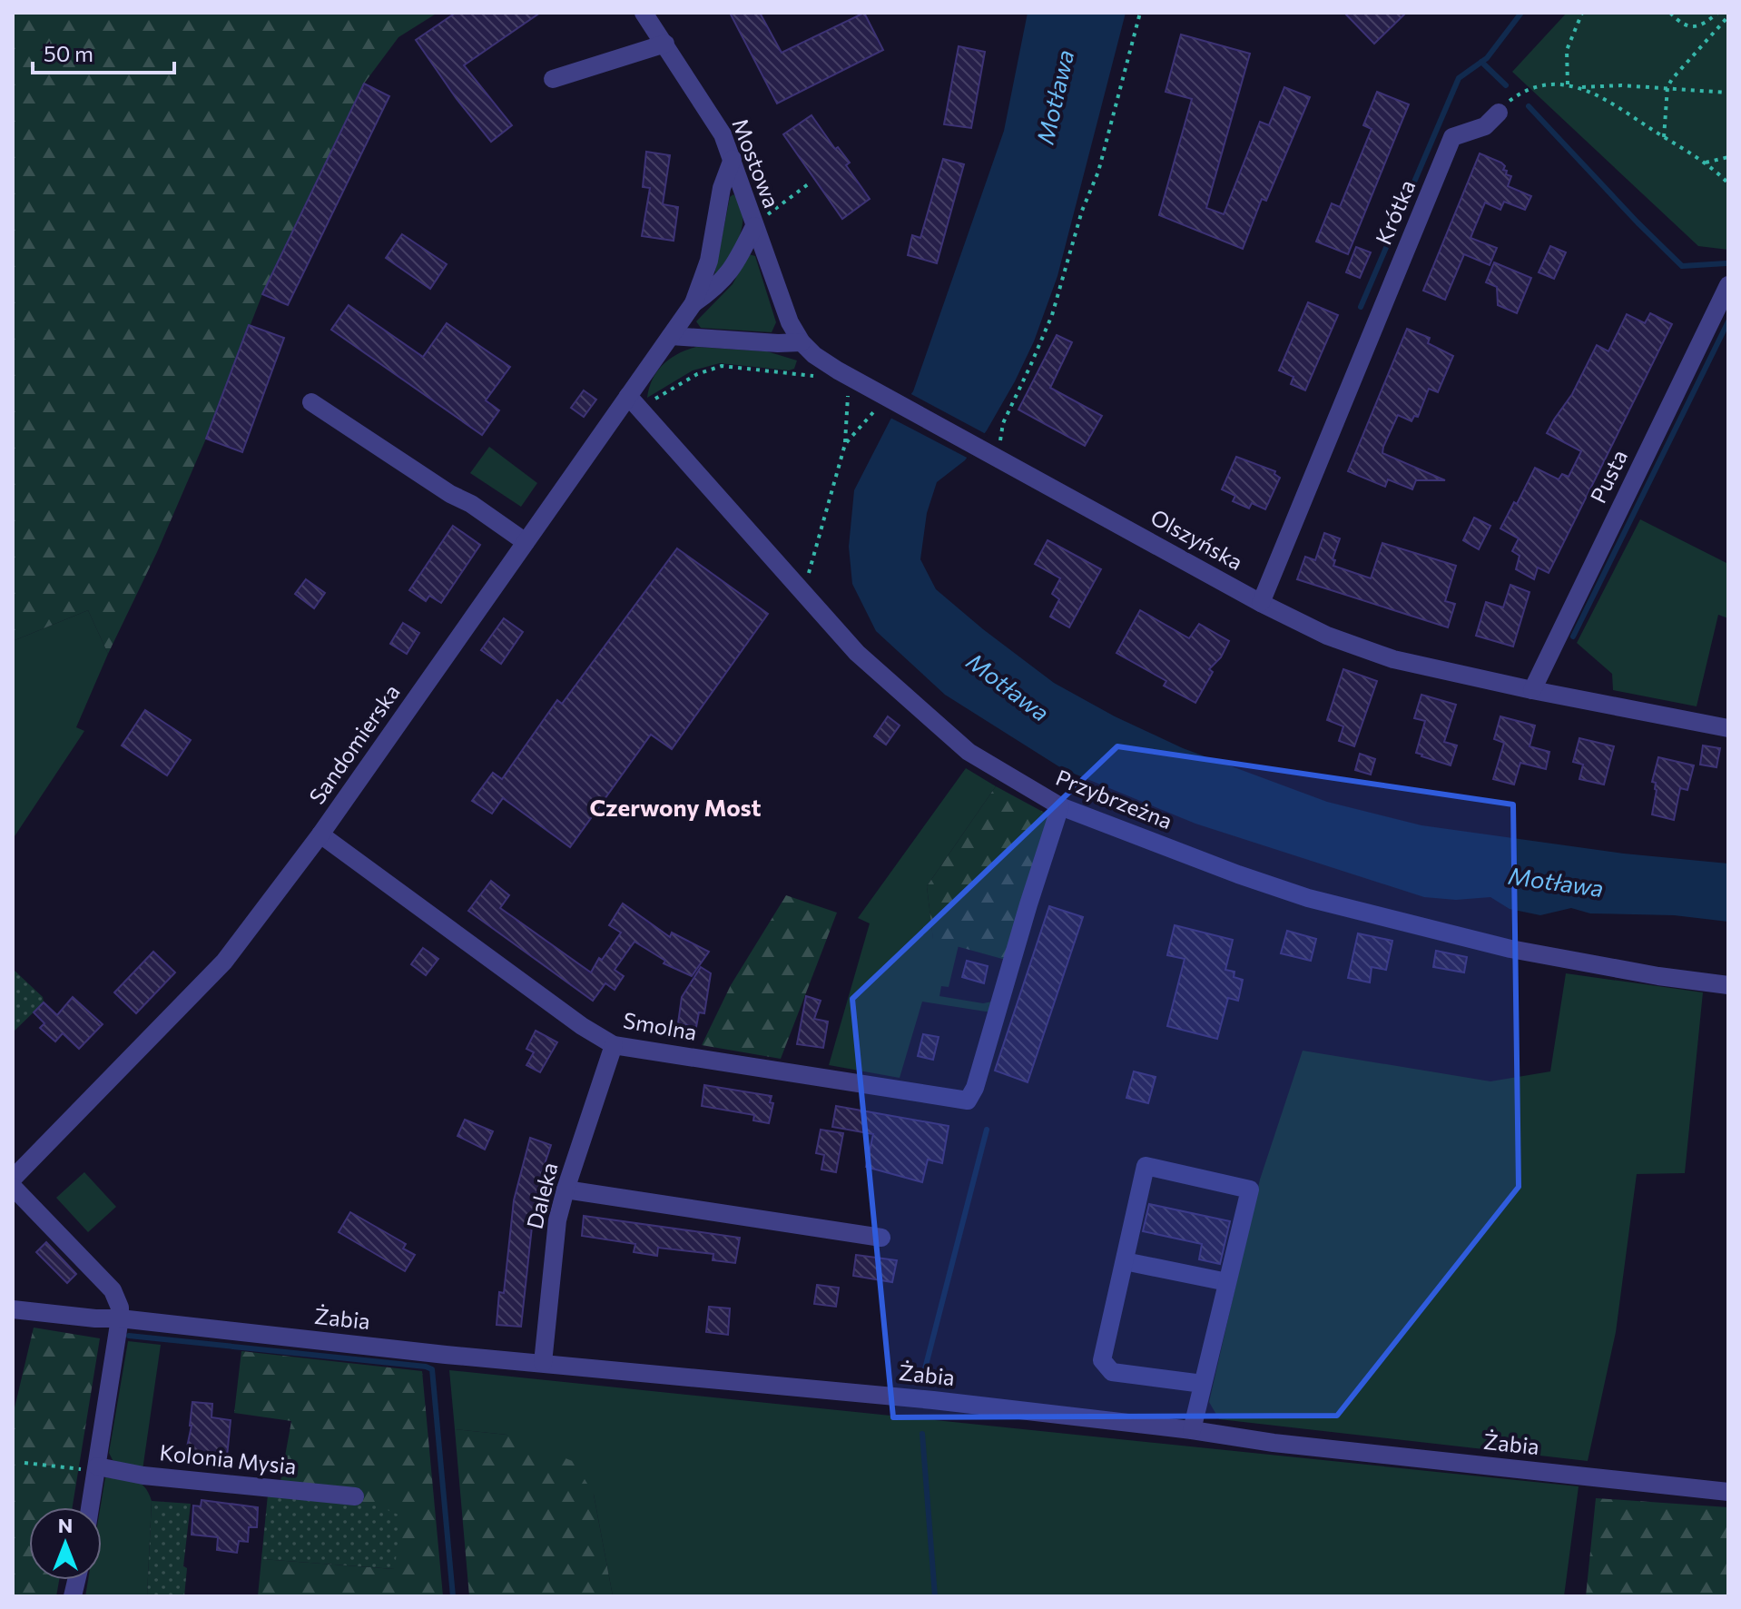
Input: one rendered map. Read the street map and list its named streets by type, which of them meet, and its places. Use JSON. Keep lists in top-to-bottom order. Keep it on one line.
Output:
{"streets":{"street":["Mostowa","Krótka","Pusta","Olszyńska","Sandomierska","Przybrzeżna","Smolna","Daleka","Żabia","Kolonia Mysia"]},"crossings":[["Mostowa","Olszyńska"],["Mostowa","Sandomierska"],["Krótka","Olszyńska"],["Pusta","Olszyńska"],["Sandomierska","Przybrzeżna"],["Sandomierska","Smolna"],["Przybrzeżna","Smolna"],["Smolna","Daleka"],["Daleka","Żabia"]],"districts":["Czerwony Most"],"water":["Motława"],"scale_bar":"50 m","north":"top"}
